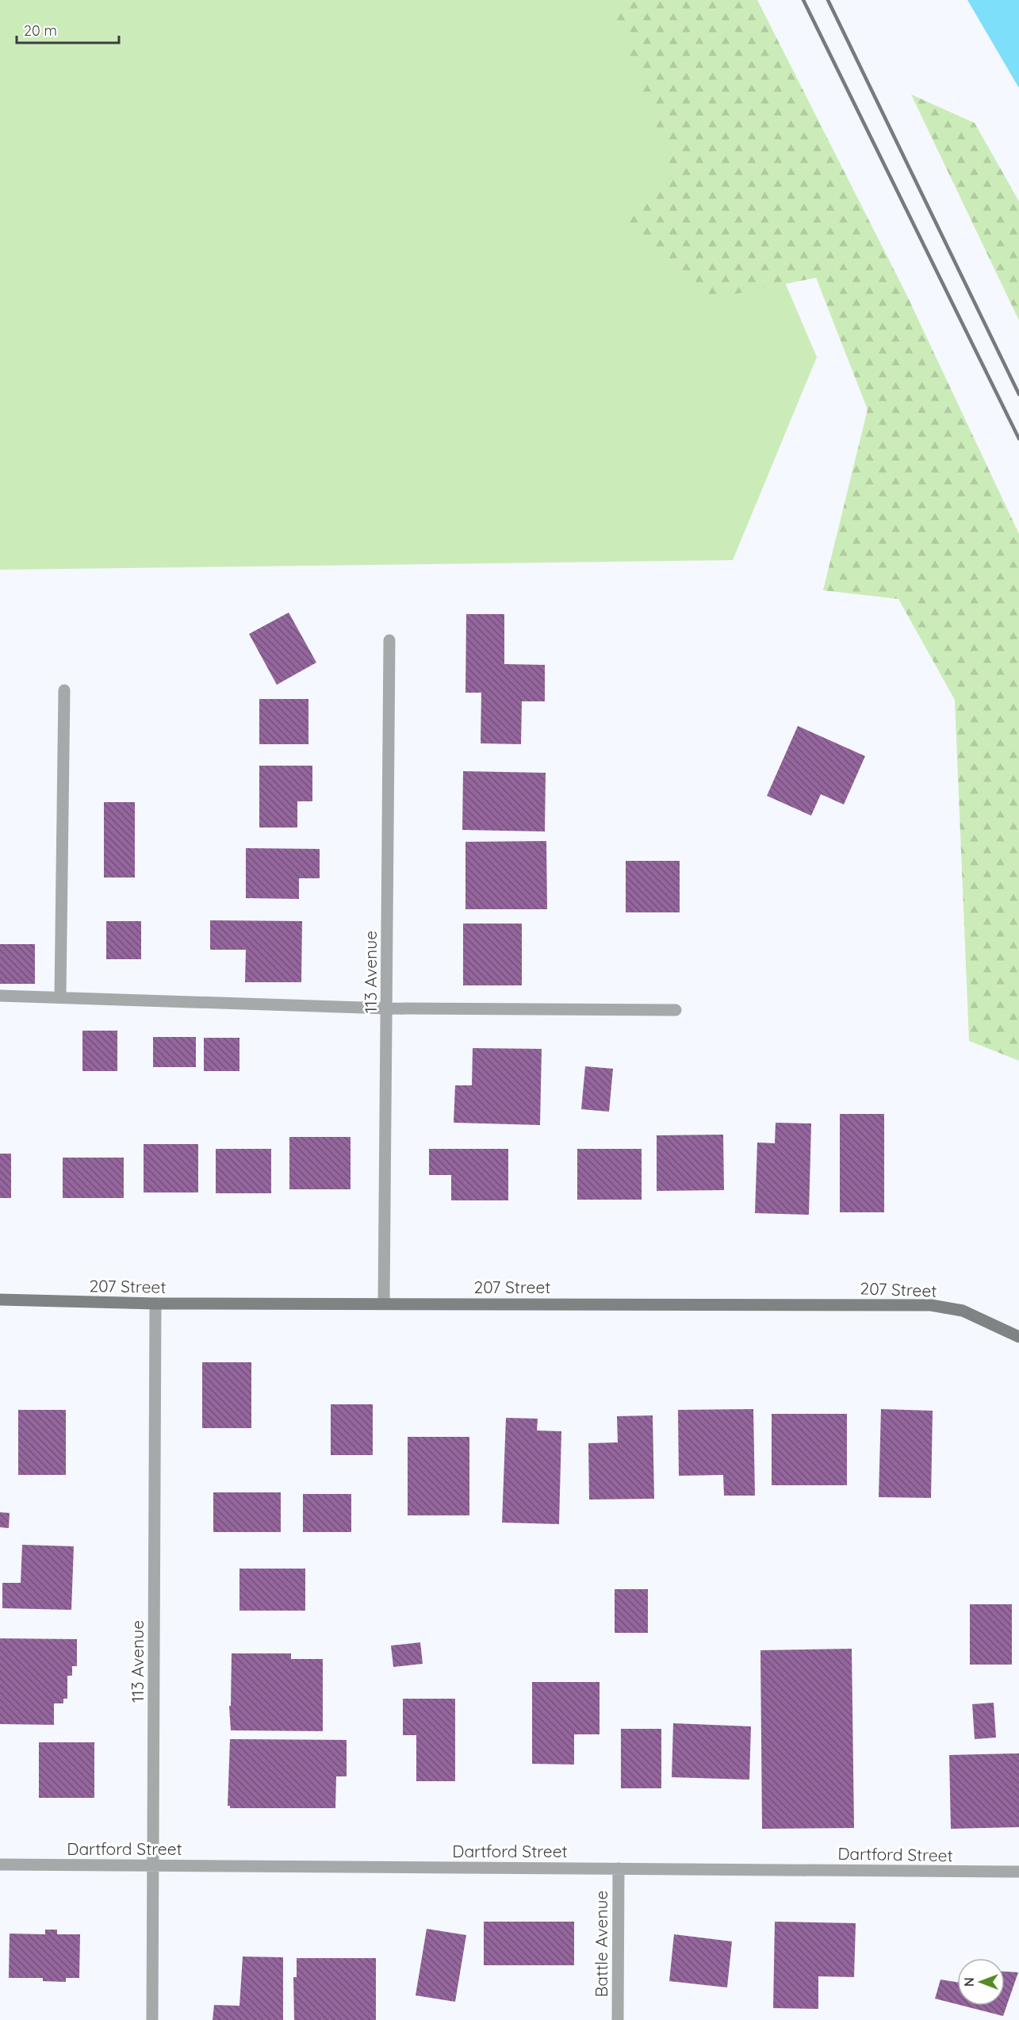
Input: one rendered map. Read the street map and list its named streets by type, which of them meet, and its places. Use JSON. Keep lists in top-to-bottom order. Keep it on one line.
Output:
{"streets":{"street":["113 Avenue","207 Street","Dartford Street","Battle Avenue"]},"crossings":[["113 Avenue","207 Street"],["113 Avenue","Dartford Street"],["Dartford Street","Battle Avenue"]],"scale_bar":"20 m","north":"left"}
